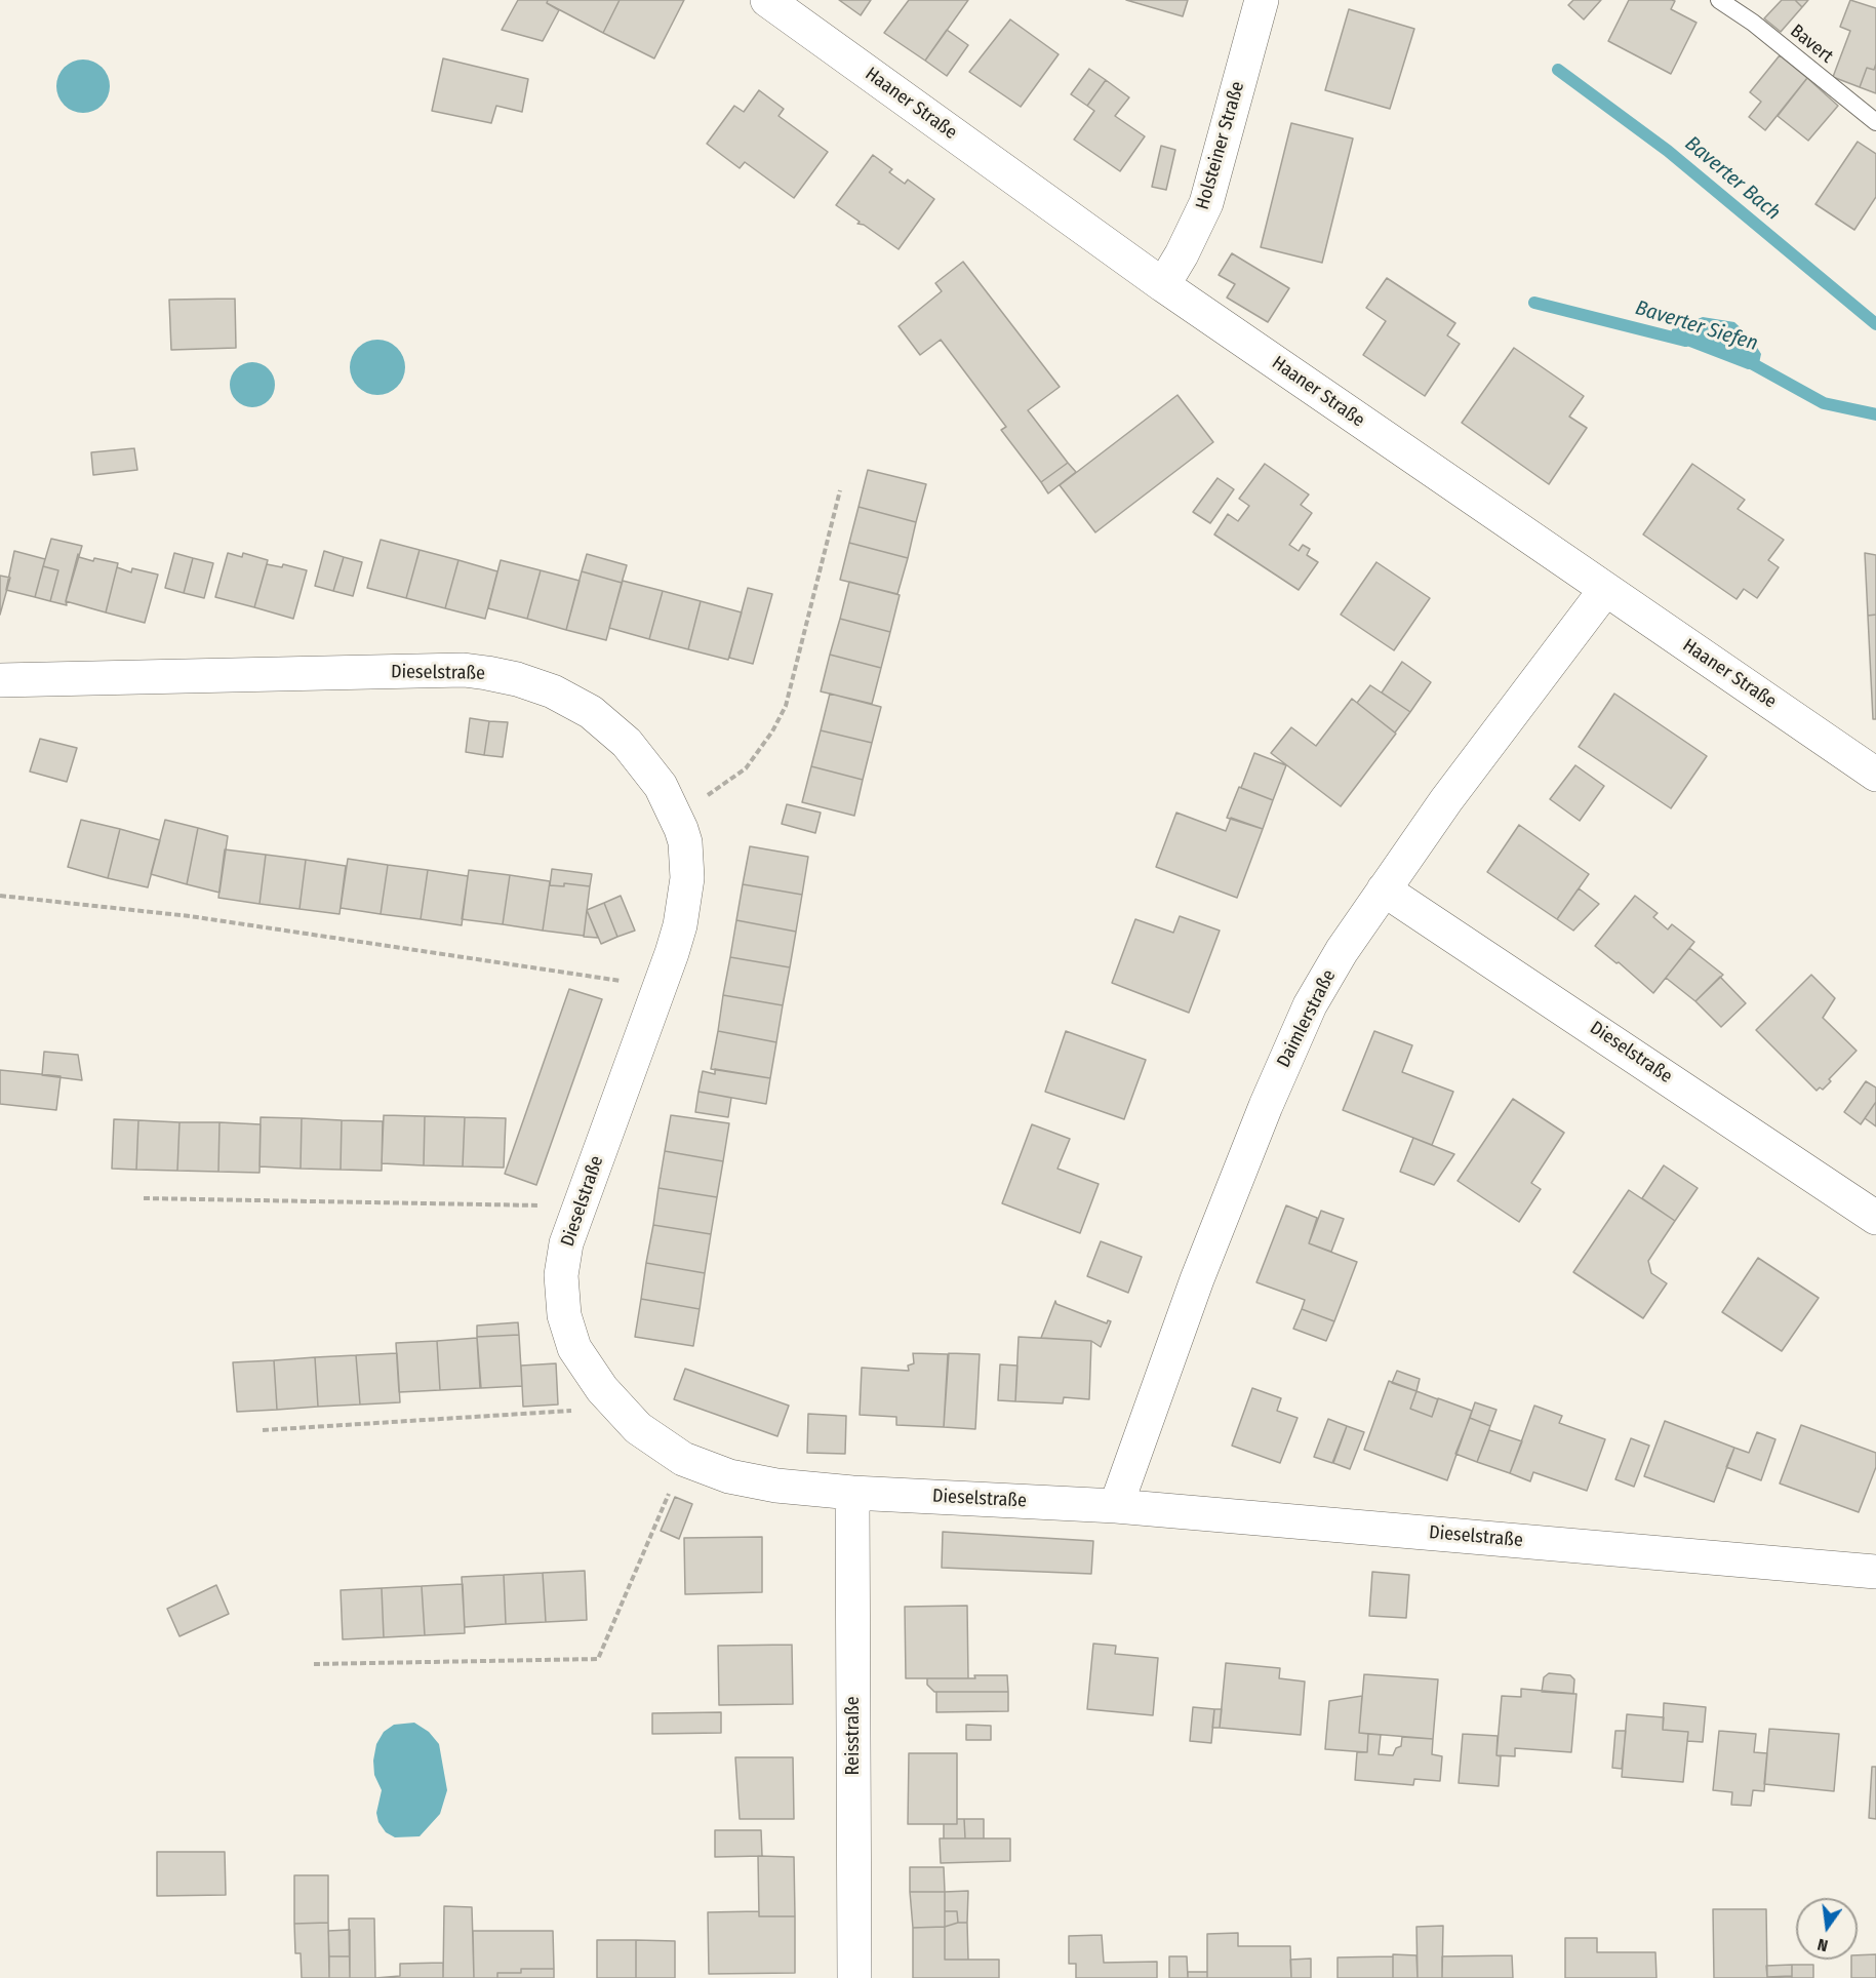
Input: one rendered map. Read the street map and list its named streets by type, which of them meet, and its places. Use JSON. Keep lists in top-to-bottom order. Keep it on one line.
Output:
{"streets":{"street":["Haaner Straße","Holsteiner Straße","Dieselstraße","Daimlerstraße","Reisstraße"],"lane":["Bavert"]},"crossings":[["Haaner Straße","Holsteiner Straße"],["Haaner Straße","Daimlerstraße"],["Dieselstraße","Daimlerstraße"],["Dieselstraße","Reisstraße"]],"water":["Baverter Bach","Baverter Siefen"],"north":"bottom"}
